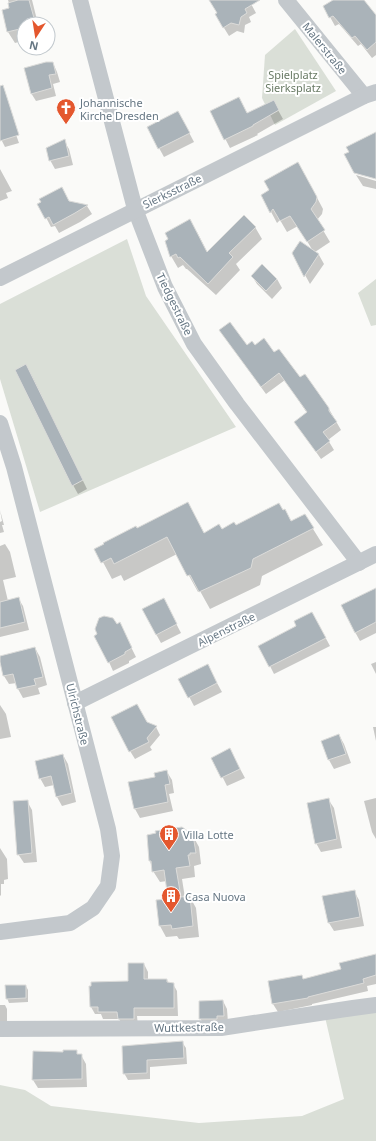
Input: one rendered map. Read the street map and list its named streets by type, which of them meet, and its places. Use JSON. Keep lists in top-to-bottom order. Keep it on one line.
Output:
{"streets":{"street":["Malerstraße","Sierksstraße","Tiedgestraße","Alpenstraße","Ulrichstraße","Wuttkestraße"]},"crossings":[["Malerstraße","Sierksstraße"],["Sierksstraße","Tiedgestraße"],["Tiedgestraße","Alpenstraße"],["Alpenstraße","Ulrichstraße"]],"parks":["Spielplatz Sierksplatz"],"places":{"church":["Johannische Kirche Dresden"],"building":["Villa Lotte","Casa Nuova"]},"north":"bottom"}
